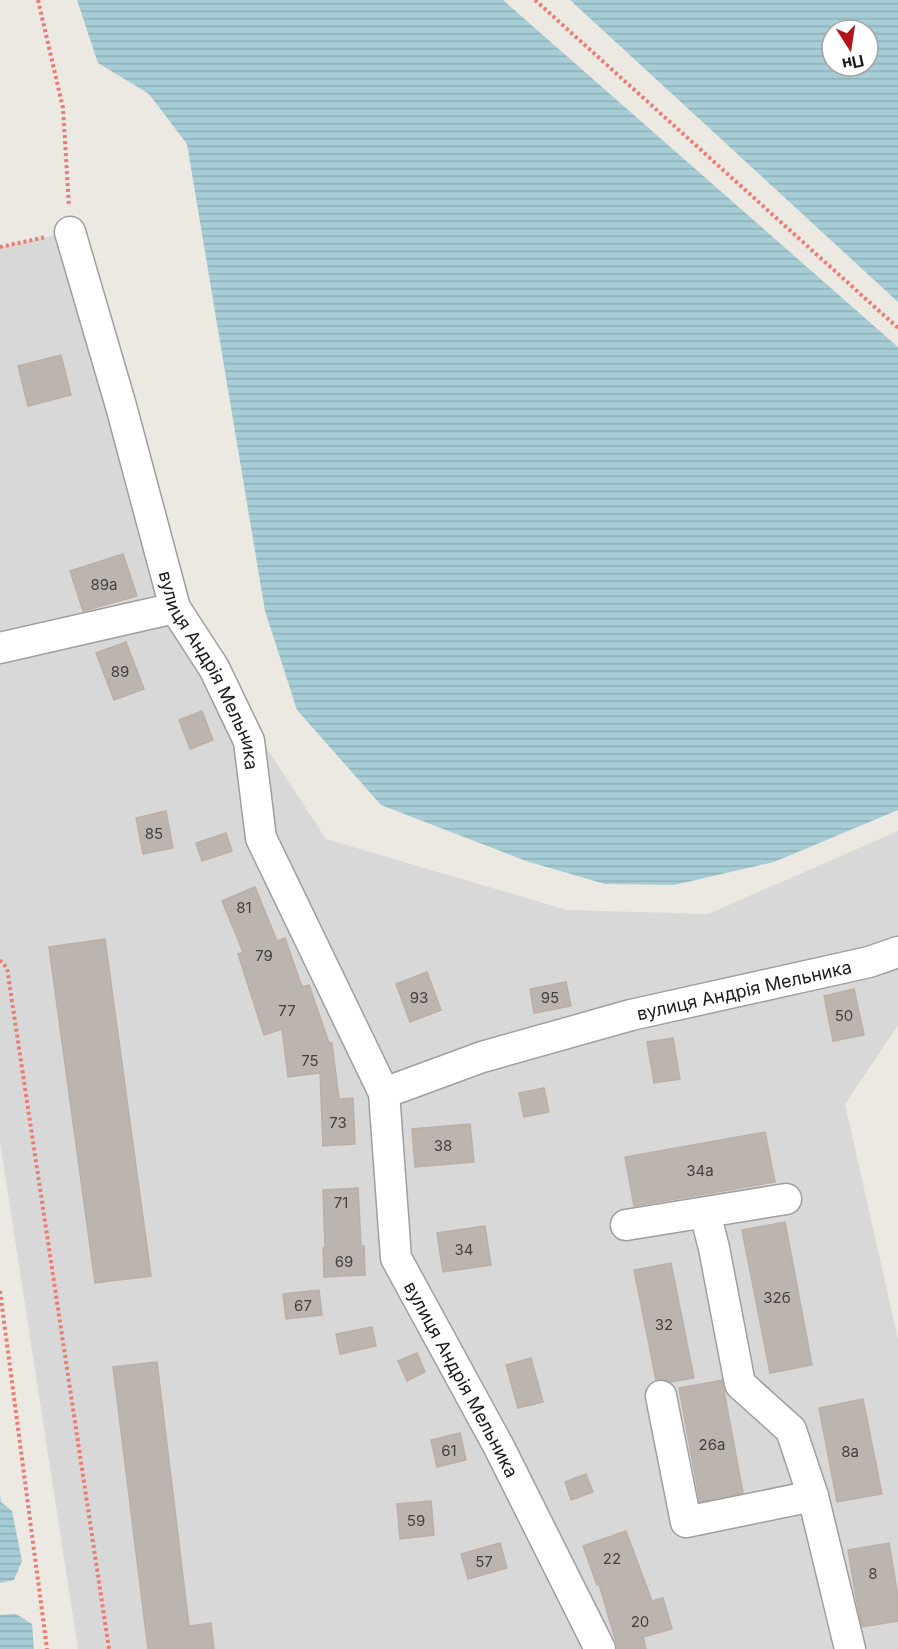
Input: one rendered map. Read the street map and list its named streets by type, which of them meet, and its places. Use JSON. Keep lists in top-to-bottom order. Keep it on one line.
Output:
{"streets":{"street":["вулиця Андрія Мельника"]},"house_numbers":["89а","89","85","81","79","93","95","77","50","75","73","38","34а","71","34","69","32б","67","32","26а","61","8а","59","22","57","8","20"],"north":"bottom"}
